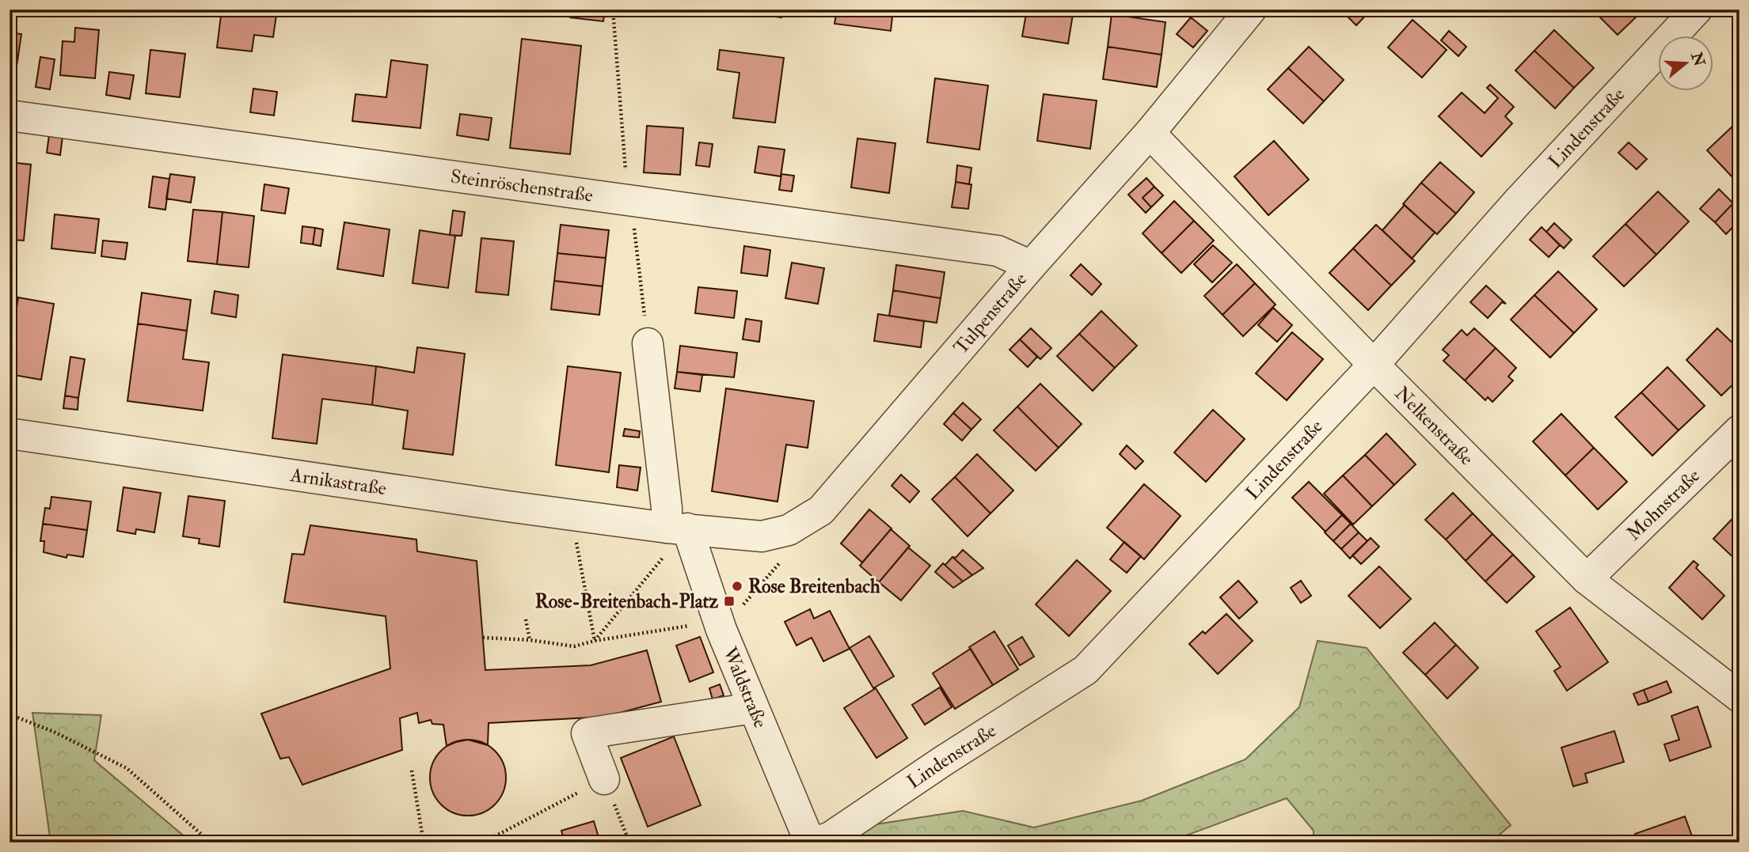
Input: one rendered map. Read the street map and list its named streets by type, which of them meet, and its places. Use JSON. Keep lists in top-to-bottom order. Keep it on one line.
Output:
{"streets":{"street":["Lindenstraße","Steinröschenstraße","Tulpenstraße","Nelkenstraße","Arnikastraße","Mohnstraße","Waldstraße"]},"crossings":[["Lindenstraße","Nelkenstraße"],["Steinröschenstraße","Tulpenstraße"],["Tulpenstraße","Nelkenstraße"],["Tulpenstraße","Arnikastraße"],["Tulpenstraße","Waldstraße"],["Nelkenstraße","Mohnstraße"],["Arnikastraße","Waldstraße"]],"places":{"other":["Rose Breitenbach"],"transit":["Rose-Breitenbach-Platz"]},"north":"right"}
